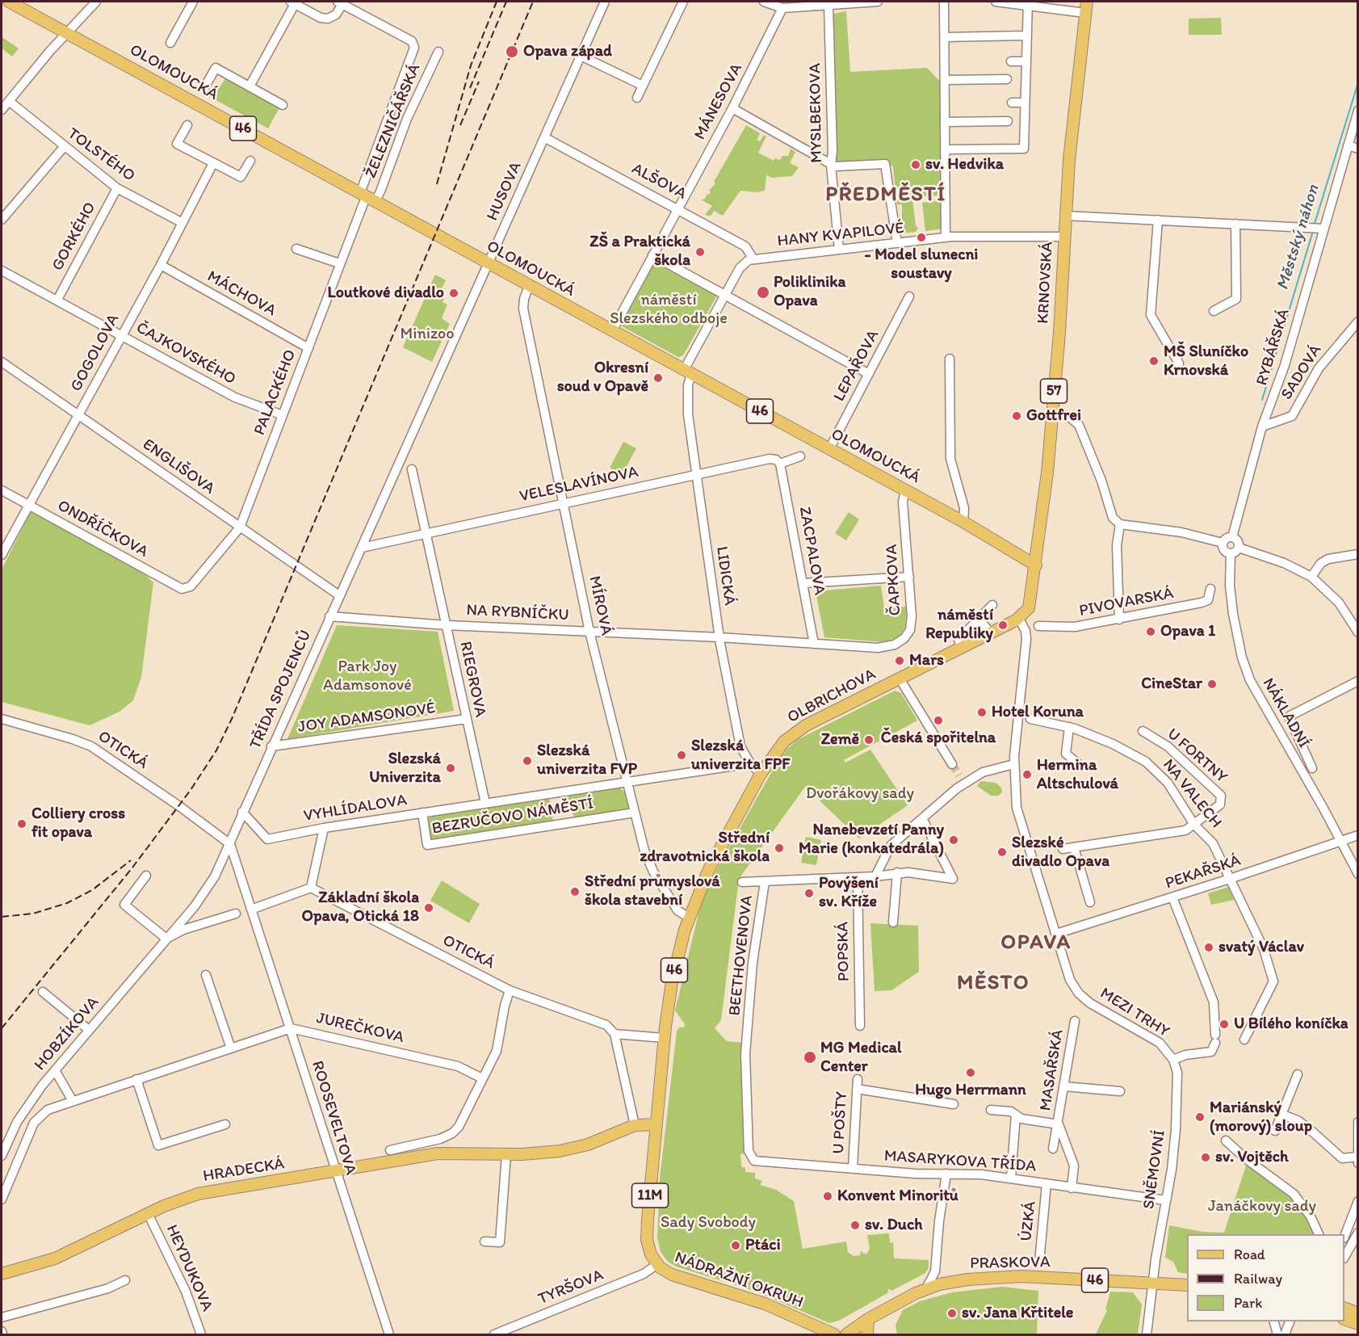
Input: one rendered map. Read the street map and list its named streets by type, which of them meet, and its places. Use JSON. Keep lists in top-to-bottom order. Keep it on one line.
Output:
{"streets":{"main road":["OLOMOUCKÁ","46","KRNOVSKÁ","57","OLBRICHOVA","HRADECKÁ","11M","PRASKOVA","NÁDRAŽNÍ OKRUH"],"street":["MÁNESOVA","MYSLBEKOVA","ŽELEZNIČÁŘSKÁ","TOLSTÉHO","ALŠOVA","HUSOVA","HANY KVAPILOVÉ","GORKÉHO","MÁCHOVA","RYBÁŘSKÁ","GOGOLOVA","ČAJKOVSKÉHO","LEPAŘOVA","SADOVÁ","PALACKÉHO","ENGLIŠOVA","VELESLAVÍNOVA","ONDŘÍČKOVA","ZACPALOVA","LIDICKÁ","ČAPKOVA","PIVOVARSKÁ","MÍROVÁ","NA RYBNÍČKU","RIEGROVA","TŘÍDA SPOJENCŮ","NÁKLADNÍ","JOY ADAMSONOVÉ","OTICKÁ","U FORTNY","NA VALECH","VYHLÍDALOVA","BEZRUČOVO NÁMĚSTÍ","PEKAŘSKÁ","POPSKÁ","BEETHOVENOVA","MEZI TRHY","JUREČKOVA","HOBZÍKOVA","MASAŘSKÁ","ROOSEVELTOVA","U POŠTY","MASARYKOVA TŘÍDA","SNĚMOVNÍ","ÚZKÁ","HEYDUKOVA","TYRŠOVA"]},"crossings":[["OLOMOUCKÁ","ŽELEZNIČÁŘSKÁ"],["OLOMOUCKÁ","HUSOVA"],["OLOMOUCKÁ","KRNOVSKÁ"],["OLOMOUCKÁ","LEPAŘOVA"],["OLOMOUCKÁ","PALACKÉHO"],["OLOMOUCKÁ","LIDICKÁ"],["OLOMOUCKÁ","ČAPKOVA"],["OLOMOUCKÁ","MÍROVÁ"],["MÁNESOVA","ALŠOVA"],["MYSLBEKOVA","HANY KVAPILOVÉ"],["ŽELEZNIČÁŘSKÁ","PALACKÉHO"],["TOLSTÉHO","GORKÉHO"],["TOLSTÉHO","GOGOLOVA"],["ALŠOVA","HUSOVA"],["ALŠOVA","HANY KVAPILOVÉ"],["HUSOVA","VELESLAVÍNOVA"],["HUSOVA","TŘÍDA SPOJENCŮ"],["HANY KVAPILOVÉ","KRNOVSKÁ"],["GORKÉHO","ČAJKOVSKÉHO"],["MÁCHOVA","GOGOLOVA"],["MÁCHOVA","PALACKÉHO"],["RYBÁŘSKÁ","SADOVÁ"],["RYBÁŘSKÁ","NÁKLADNÍ"],["GOGOLOVA","ČAJKOVSKÉHO"],["GOGOLOVA","ENGLIŠOVA"],["GOGOLOVA","ONDŘÍČKOVA"],["ČAJKOVSKÉHO","PALACKÉHO"],["PALACKÉHO","ENGLIŠOVA"],["PALACKÉHO","ONDŘÍČKOVA"],["ENGLIŠOVA","TŘÍDA SPOJENCŮ"],["VELESLAVÍNOVA","ZACPALOVA"],["VELESLAVÍNOVA","LIDICKÁ"],["VELESLAVÍNOVA","MÍROVÁ"],["VELESLAVÍNOVA","RIEGROVA"],["VELESLAVÍNOVA","TŘÍDA SPOJENCŮ"],["ZACPALOVA","NA RYBNÍČKU"],["LIDICKÁ","NA RYBNÍČKU"],["LIDICKÁ","OLBRICHOVA"],["ČAPKOVA","NA RYBNÍČKU"],["MÍROVÁ","NA RYBNÍČKU"],["MÍROVÁ","OLBRICHOVA"],["MÍROVÁ","BEZRUČOVO NÁMĚSTÍ"],["NA RYBNÍČKU","RIEGROVA"],["NA RYBNÍČKU","TŘÍDA SPOJENCŮ"],["RIEGROVA","JOY ADAMSONOVÉ"],["RIEGROVA","VYHLÍDALOVA"],["RIEGROVA","BEZRUČOVO NÁMĚSTÍ"],["TŘÍDA SPOJENCŮ","JOY ADAMSONOVÉ"],["TŘÍDA SPOJENCŮ","OTICKÁ"],["TŘÍDA SPOJENCŮ","VYHLÍDALOVA"],["TŘÍDA SPOJENCŮ","HOBZÍKOVA"],["OLBRICHOVA","11M"],["NÁKLADNÍ","PEKAŘSKÁ"],["OTICKÁ","HOBZÍKOVA"],["U FORTNY","NA VALECH"],["NA VALECH","PEKAŘSKÁ"],["VYHLÍDALOVA","BEZRUČOVO NÁMĚSTÍ"],["PEKAŘSKÁ","MEZI TRHY"],["BEETHOVENOVA","MASARYKOVA TŘÍDA"],["MEZI TRHY","SNĚMOVNÍ"],["JUREČKOVA","ROOSEVELTOVA"],["MASAŘSKÁ","MASARYKOVA TŘÍDA"],["ROOSEVELTOVA","HRADECKÁ"],["U POŠTY","MASARYKOVA TŘÍDA"],["MASARYKOVA TŘÍDA","SNĚMOVNÍ"],["MASARYKOVA TŘÍDA","ÚZKÁ"],["SNĚMOVNÍ","PRASKOVA"],["HRADECKÁ","11M"],["HRADECKÁ","HEYDUKOVA"],["HRADECKÁ","NÁDRAŽNÍ OKRUH"],["11M","NÁDRAŽNÍ OKRUH"],["NÁDRAŽNÍ OKRUH","TYRŠOVA"]],"districts":["PŘEDMĚSTÍ","OPAVA","MĚSTO"],"water":["Městský náhon"],"parks":["náměstí Slezského odboje","Minizoo","Park Joy Adamsonové","Dvořákovy sady","Janáčkovy sady","Sady Svobody"],"places":["Opava západ","sv. Hedvika","- Model slunecni soustavy","ZŠ a Praktická škola","Poliklinika Opava","Loutkové divadlo","MŠ Sluníčko Krnovská","Okresní soud v Opavě","Gottfrei","náměstí Republiky","Opava 1","Mars","CineStar","Hotel Koruna","Česká spořitelna","Země","Slezská univerzita FPF","Slezská univerzita FVP","Slezská Univerzita","Hermina Altschulová","Colliery cross fit opava","Nanebevzetí Panny Marie (konkatedrála)","Střední zdravotnická škola","Slezské divadlo Opava","Střední průmyslová škola stavební","Povýšení sv. Kříže","Základní škola Opava, Otická 18","svatý Václav","U Bílého koníčka","MG Medical Center","Hugo Herrmann","Mariánský (morový) sloup","sv. Vojtěch","Konvent Minoritů","sv. Duch","Ptáci","sv. Jana Křtitele"],"legend":["Road","Railway","Park"]}
